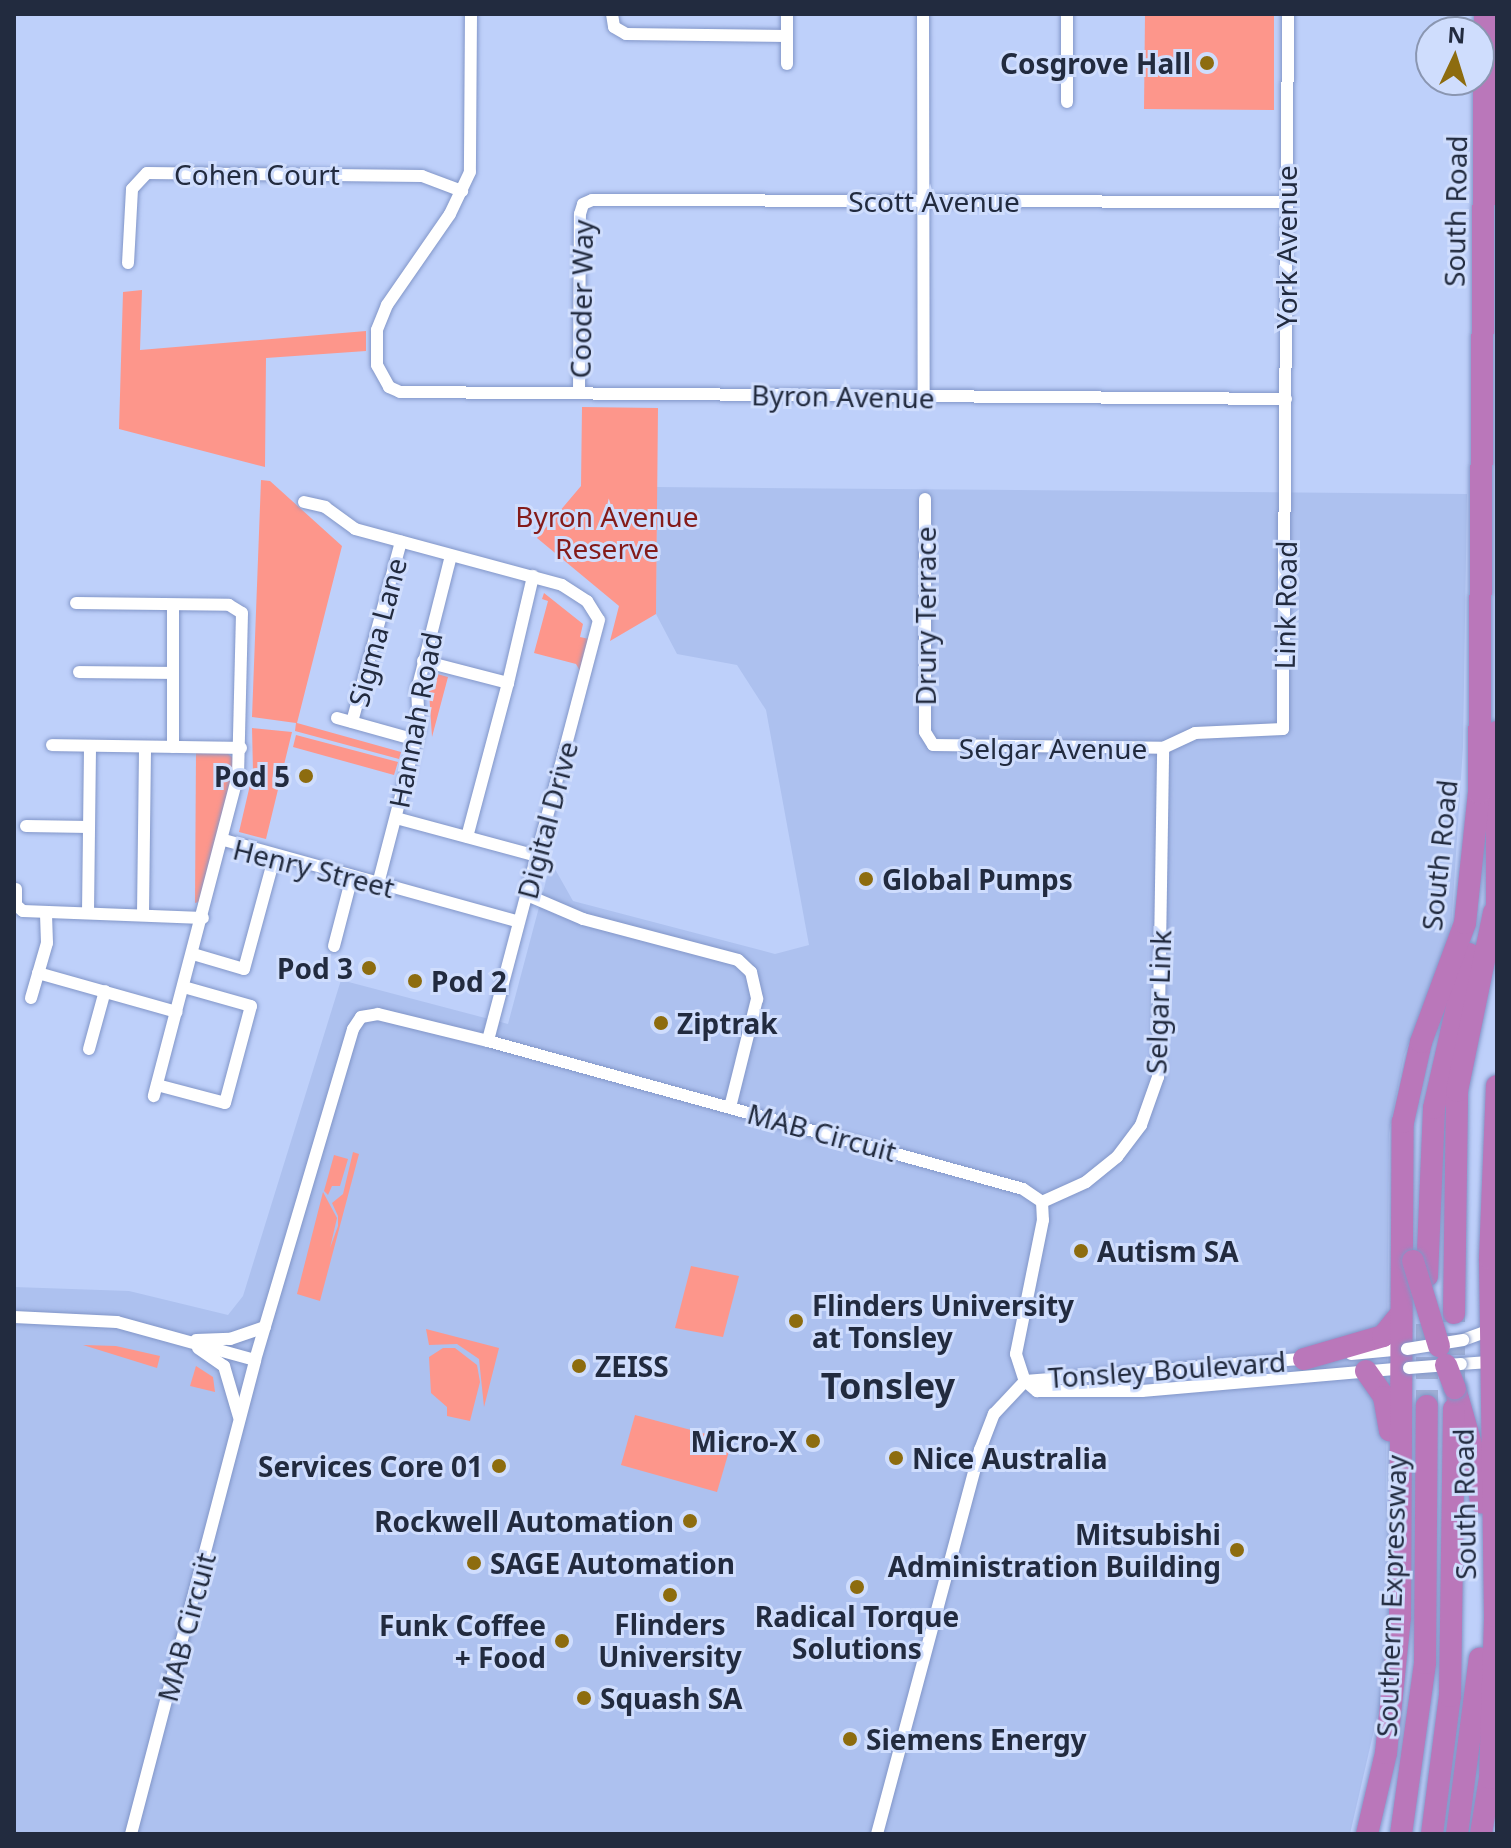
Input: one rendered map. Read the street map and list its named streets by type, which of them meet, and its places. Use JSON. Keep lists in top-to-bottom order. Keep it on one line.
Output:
{"streets":{"highway":["South Road","Southern Expressway"],"street":["Cohen Court","Scott Avenue","York Avenue","Cooder Way","Byron Avenue","Link Road","Drury Terrace","Sigma Lane","Hannah Road","Selgar Avenue","Digital Drive","Henry Street","Selgar Link","MAB Circuit","Tonsley Boulevard"]},"crossings":[["Cohen Court","Byron Avenue"],["Scott Avenue","York Avenue"],["Scott Avenue","Cooder Way"],["South Road","Tonsley Boulevard"],["York Avenue","Byron Avenue"],["York Avenue","Link Road"],["Cooder Way","Byron Avenue"],["Link Road","Selgar Avenue"],["Drury Terrace","Selgar Avenue"],["Hannah Road","Henry Street"],["Selgar Avenue","Selgar Link"],["Digital Drive","Henry Street"],["Digital Drive","MAB Circuit"],["Selgar Link","MAB Circuit"]],"districts":["Tonsley"],"parks":["Byron Avenue Reserve"],"places":["Cosgrove Hall","Pod 5","Global Pumps","Pod 3","Pod 2","Ziptrak","Autism SA","Flinders University at Tonsley","ZEISS","Micro-X","Nice Australia","Services Core 01","Rockwell Automation","Mitsubishi Administration Building","SAGE Automation","Radical Torque Solutions","Flinders University","Funk Coffee + Food","Squash SA","Siemens Energy"],"north":"top"}
